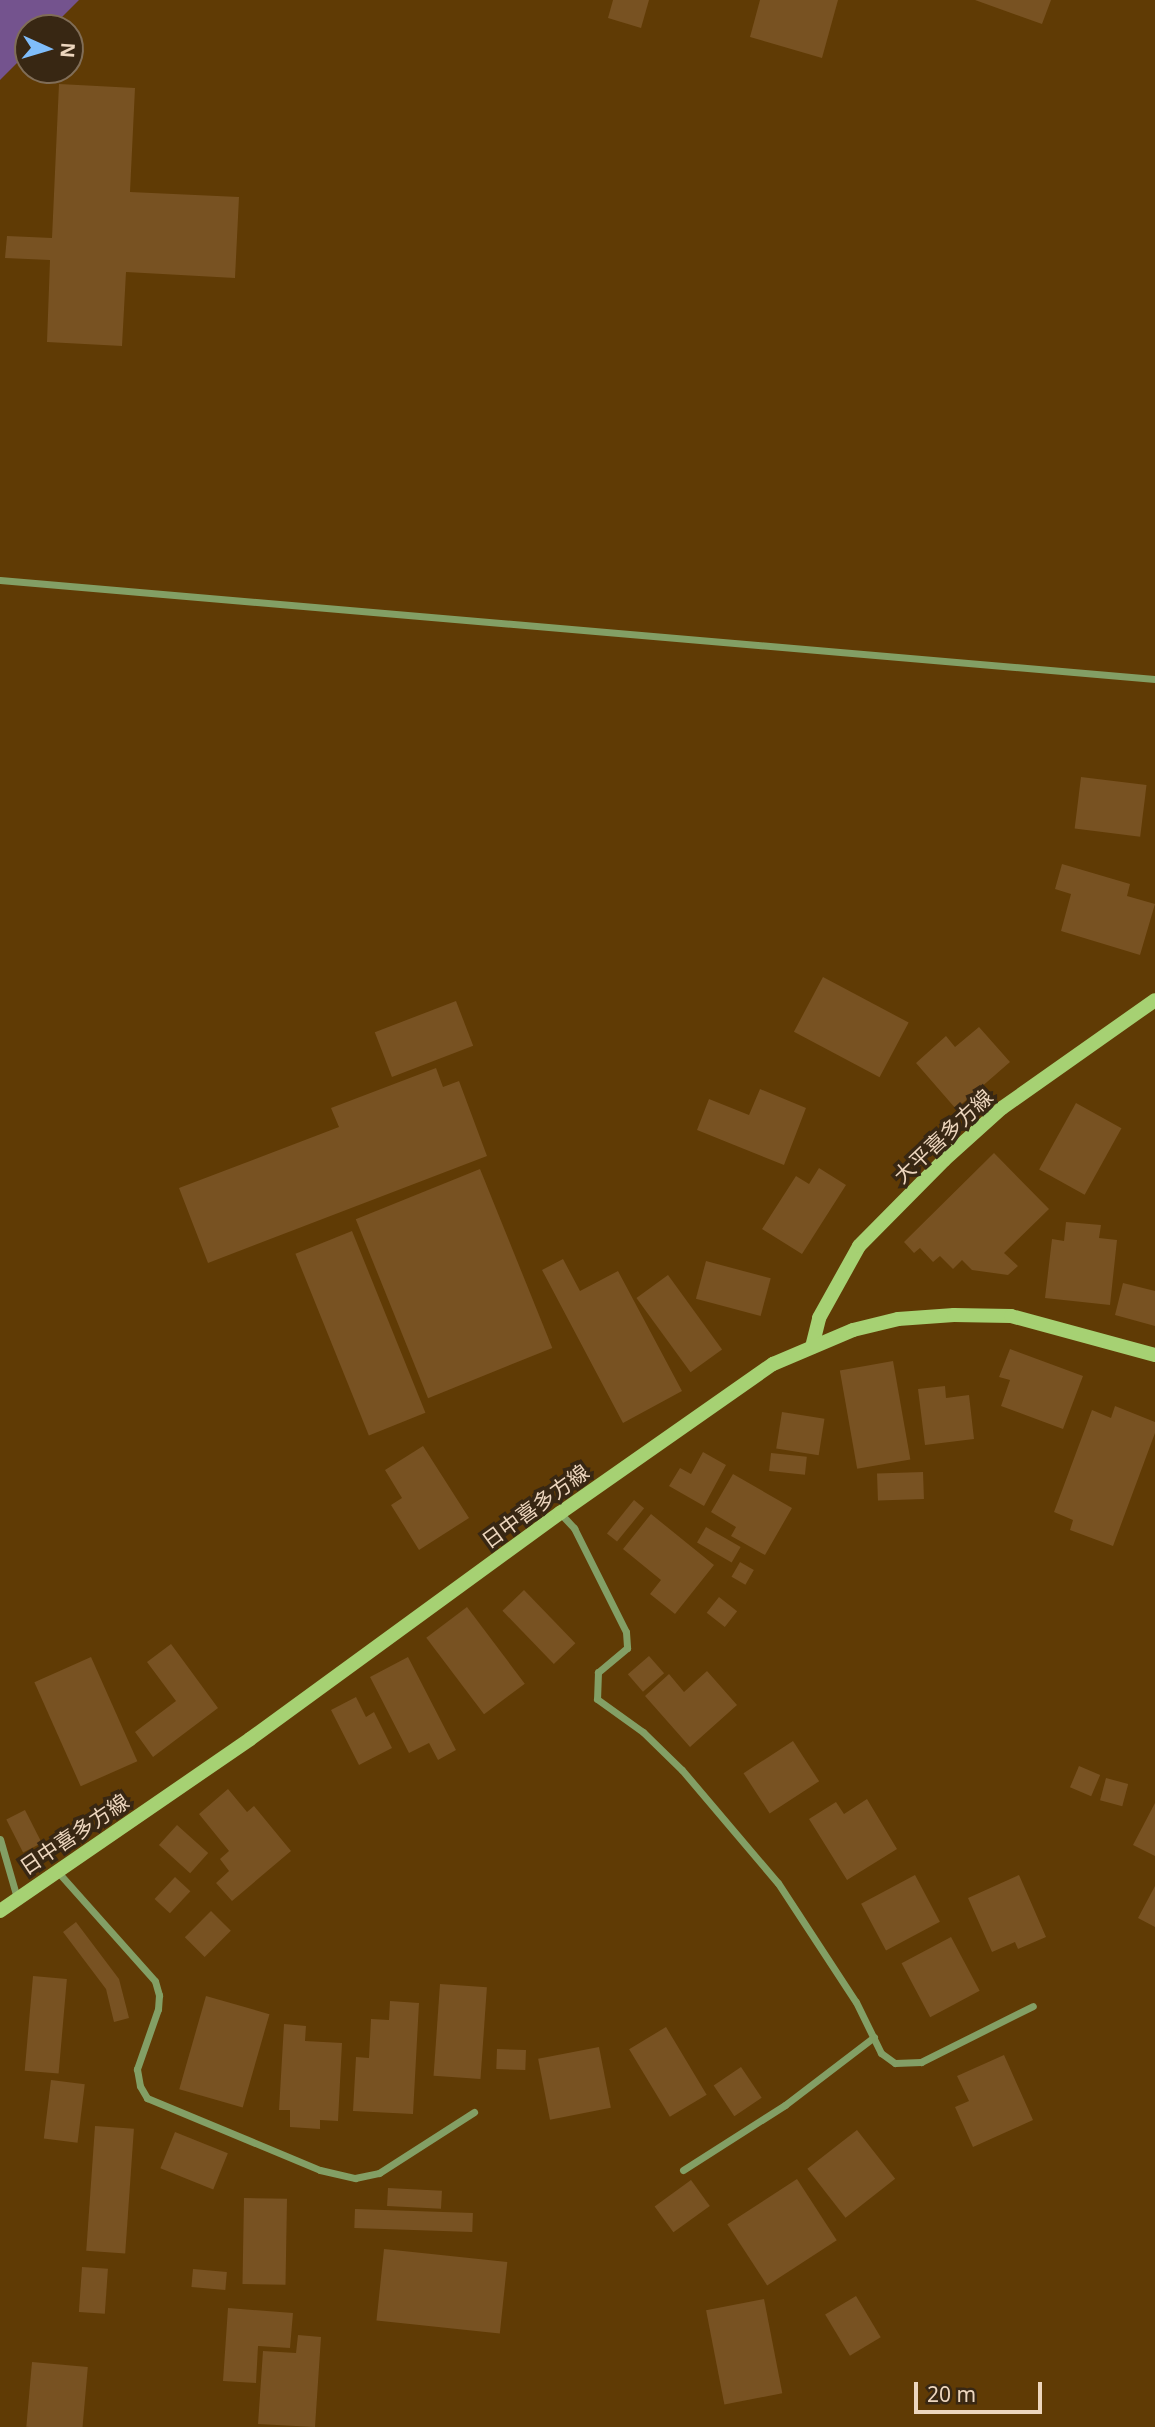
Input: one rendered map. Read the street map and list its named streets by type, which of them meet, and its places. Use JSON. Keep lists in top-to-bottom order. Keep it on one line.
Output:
{"streets":{"main road":["大平喜多方線","日中喜多方線"]},"crossings":[["大平喜多方線","日中喜多方線"]],"scale_bar":"20 m","north":"right"}
